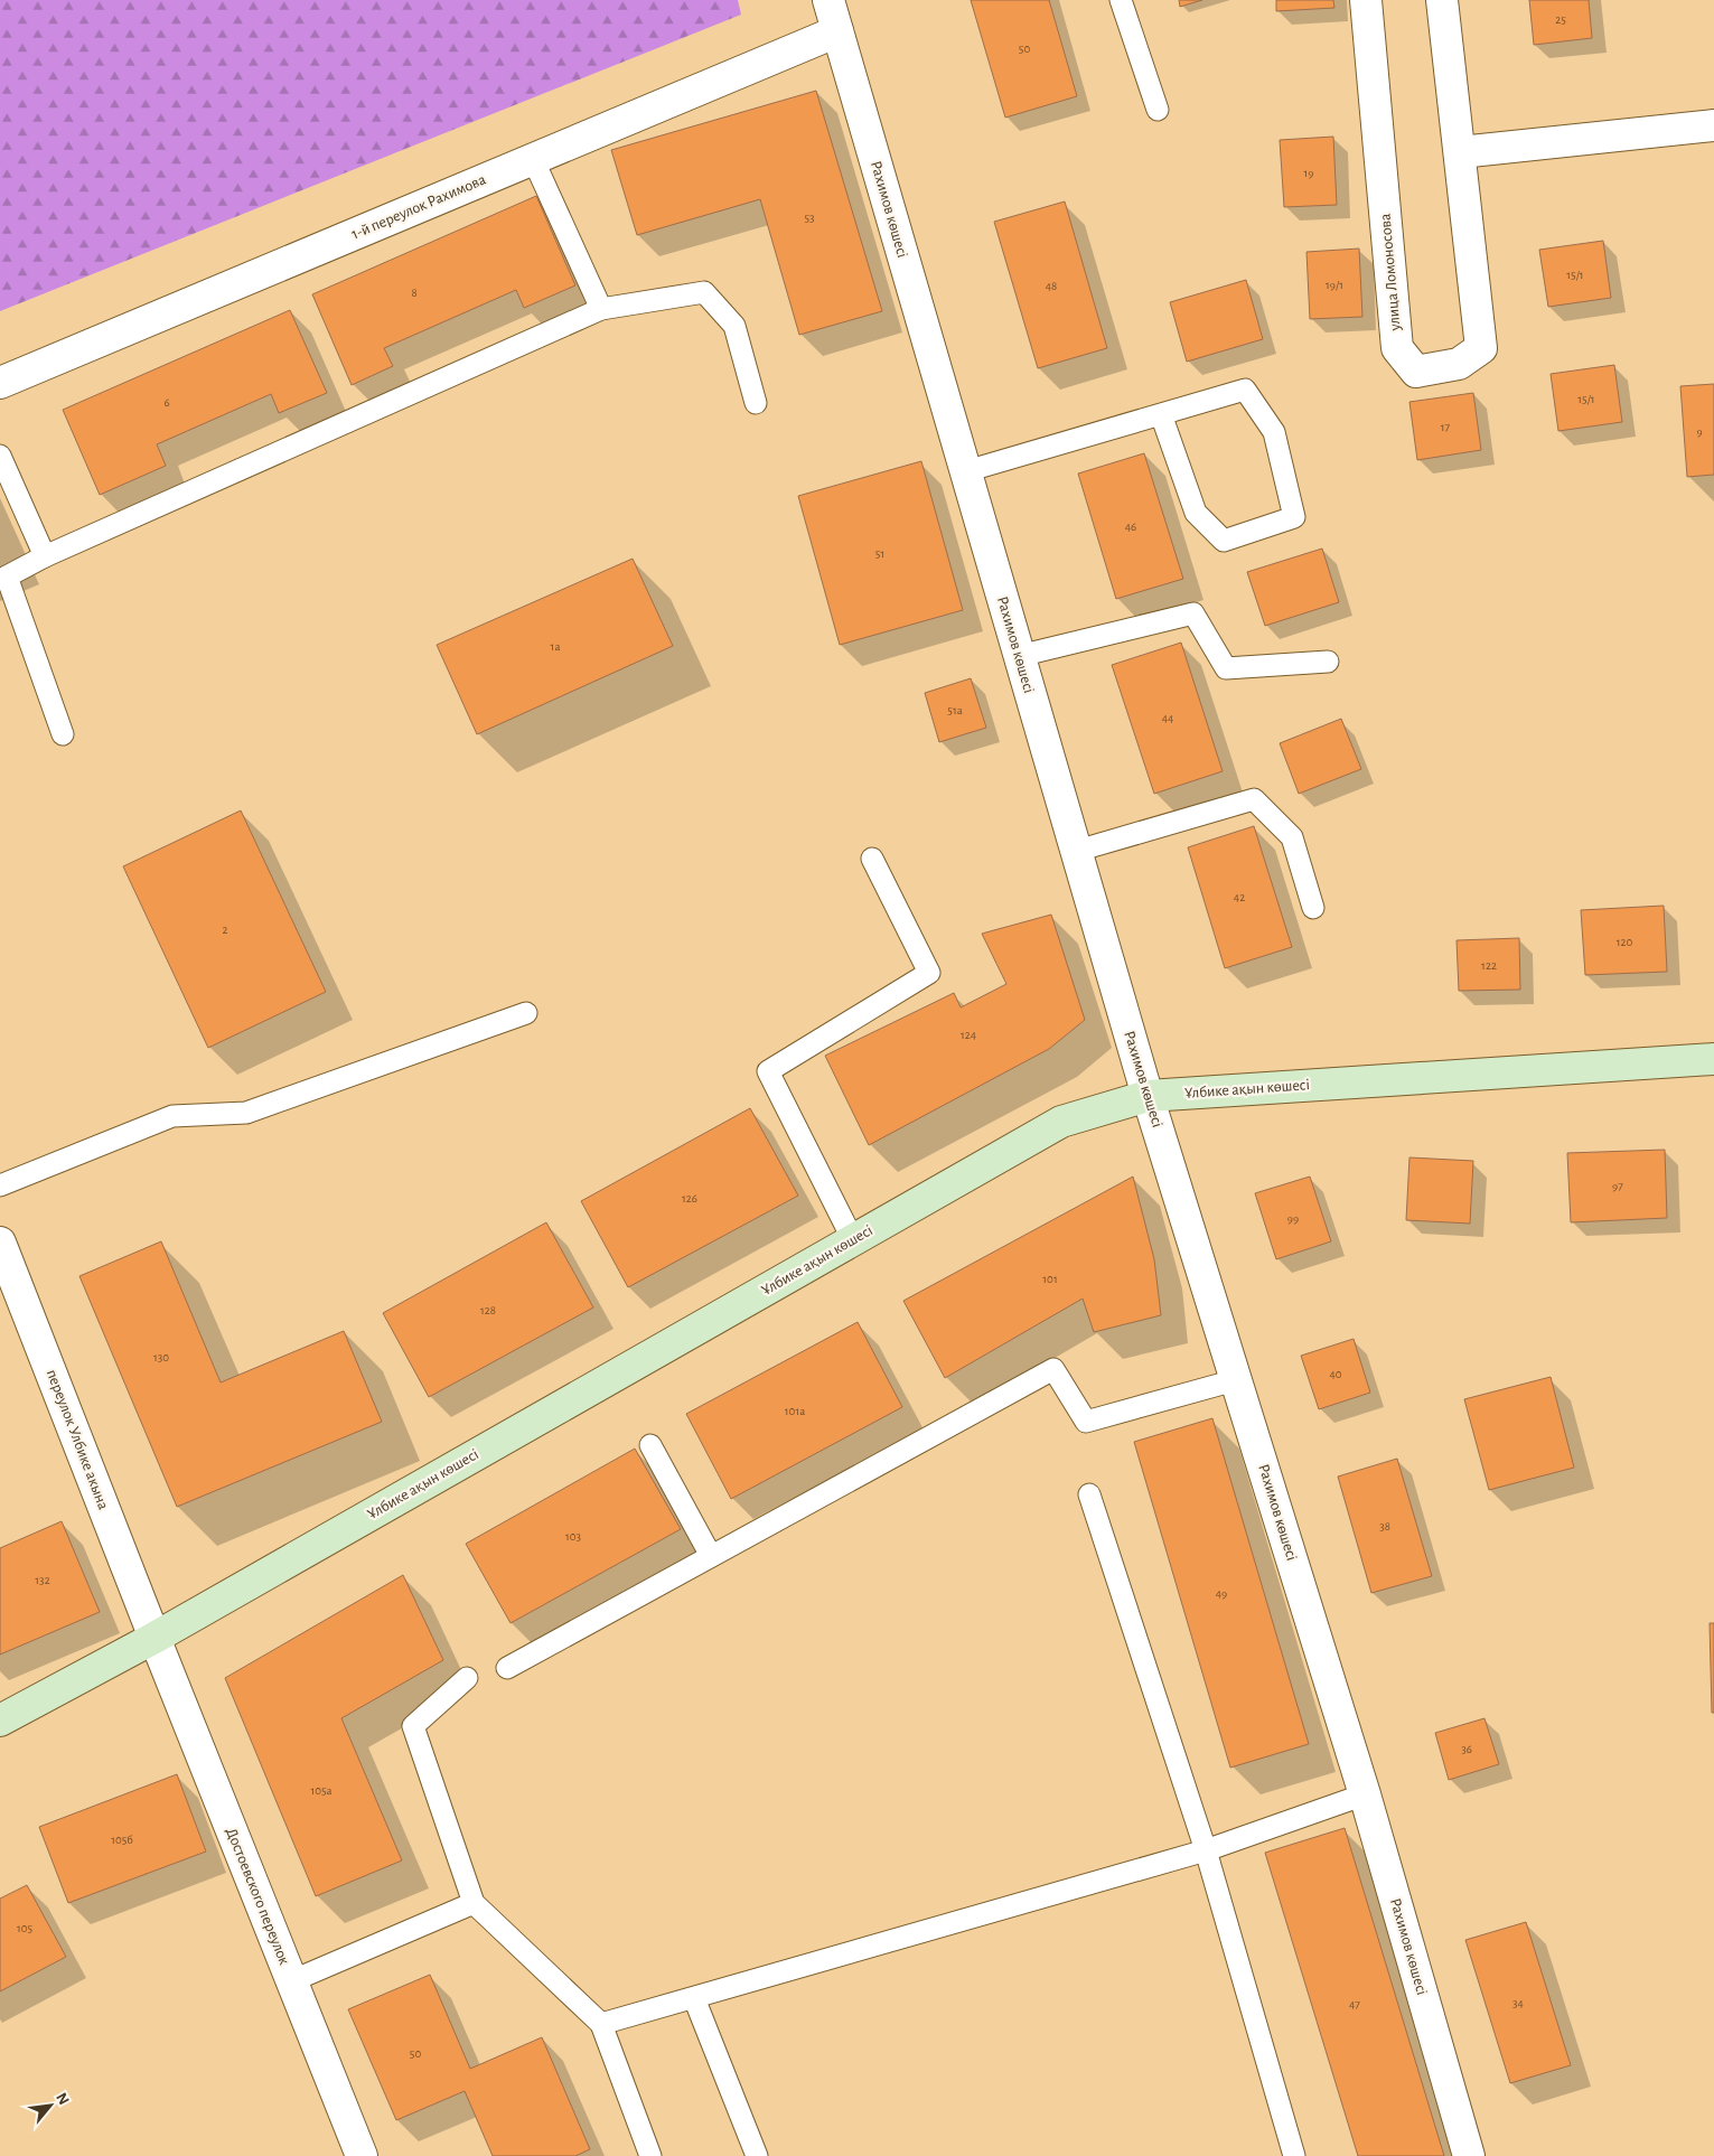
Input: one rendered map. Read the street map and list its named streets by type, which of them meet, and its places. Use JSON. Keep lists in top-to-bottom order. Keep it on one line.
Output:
{"streets":{"main road":["Ұлбике ақын көшесі"],"street":["1-й переулок Рахимова","Рахимов көшесі","улица Ломоносова","переулок Улбике акына","Достоевского переулок"]},"crossings":[["1-й переулок Рахимова","Рахимов көшесі"],["Рахимов көшесі","Ұлбике ақын көшесі"],["Ұлбике ақын көшесі","переулок Улбике акына"],["Ұлбике ақын көшесі","Достоевского переулок"],["переулок Улбике акына","Достоевского переулок"]],"house_numbers":["25","50","19","53","15/1","19/1","48","8","15/1","6","17","9","46","51","1а","51а","44","42","2","120","122","124","97","126","99","101","128","130","40","101а","38","103","132","49","36","105а","105б","105","34","47","50"],"north":"top right"}
